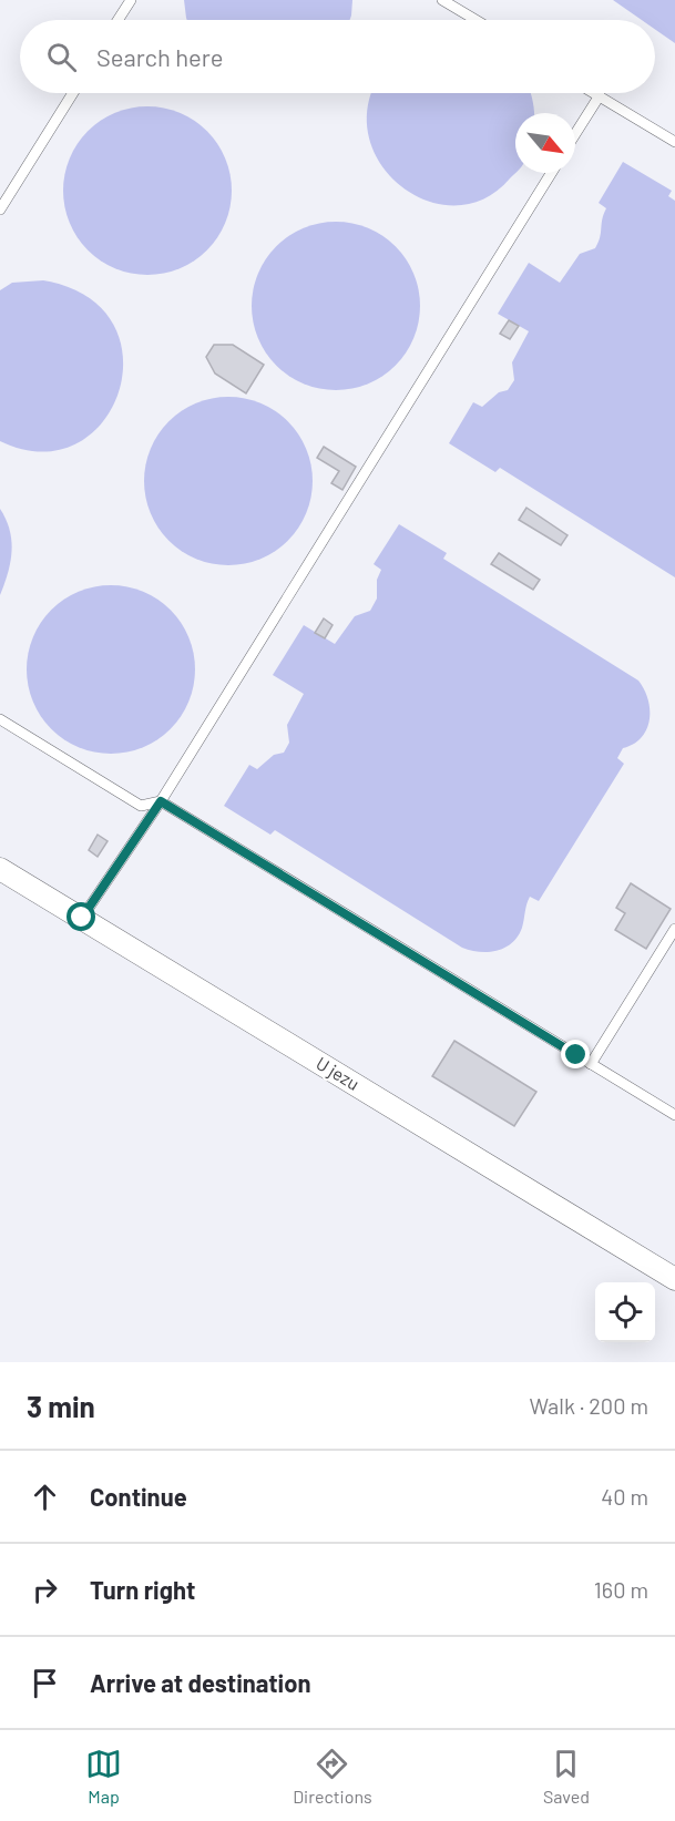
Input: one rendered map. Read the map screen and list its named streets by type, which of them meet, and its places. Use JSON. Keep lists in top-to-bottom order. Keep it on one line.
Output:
{"streets":{"street":["U jezu"]},"north":"bottom right","page":{"search":"Search here","heading":["3 min","Walk · 200 m"],"list":[["Continue","40 m"],["Turn right","160 m"],"Arrive at destination"],"nav":["Map","Directions","Saved"]}}
